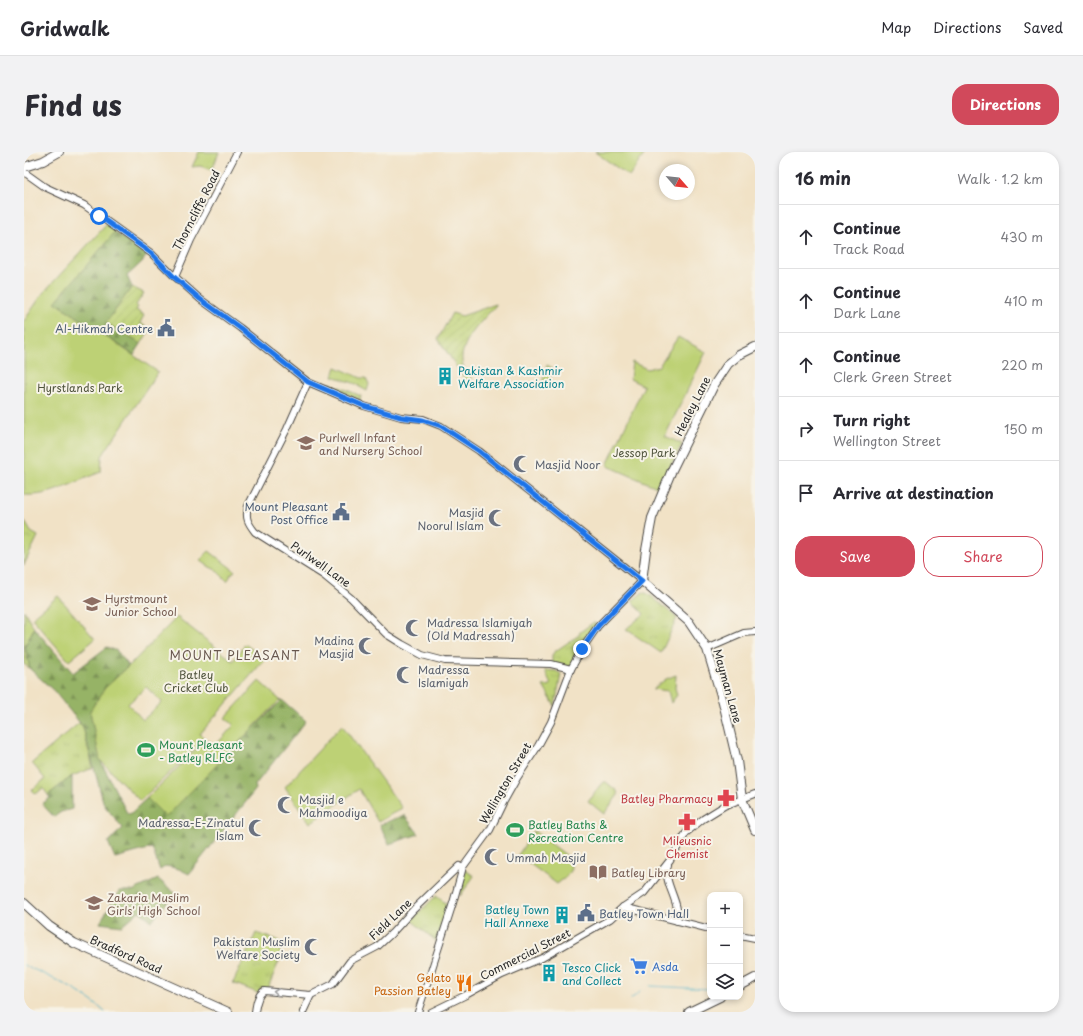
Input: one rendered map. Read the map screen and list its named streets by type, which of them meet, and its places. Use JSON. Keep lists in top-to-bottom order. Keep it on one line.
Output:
{"streets":{"main road":["Healey Lane","Mayman Lane","Bradford Road"],"street":["Thorncliffe Road","Purlwell Lane","Wellington Street","Field Lane","Commercial Street"]},"crossings":[["Healey Lane","Mayman Lane"],["Healey Lane","Wellington Street"],["Purlwell Lane","Wellington Street"],["Mayman Lane","Wellington Street"],["Mayman Lane","Commercial Street"]],"districts":["MOUNT PLEASANT"],"parks":["Hyrstlands Park","Jessop Park","Batley Cricket Club"],"places":{"public building":["Al-Hikmah Centre","Mount Pleasant Post Office","Batley Town Hall"],"building":["Pakistan & Kashmir Welfare Association","Batley Town Hall Annexe","Tesco Click and Collect"],"school or university":["Purlwell Infant and Nursery School","Hyrstmount Junior School","Zakaria Muslim Girls' High School"],"mosque":["Masjid Noor","Masjid Noorul Islam","Madressa Islamiyah (Old Madressah)","Madina Masjid","Madressa Islamiyah","Masjid e Mahmoodiya","Madressa-E-Zinatul Islam","Ummah Masjid","Pakistan Muslim Welfare Society"],"sports":["Mount Pleasant - Batley RLFC","Batley Baths & Recreation Centre"],"pharmacy":["Batley Pharmacy","Mileusnic Chemist"],"library":["Batley Library"],"supermarket":["Asda"],"restaurant":["Gelato Passion Batley"]},"north":"bottom right","page":{"header":"Gridwalk","nav":["Map","Directions","Saved"],"title":"Find us","buttons":["Directions",["Save","Share"]],"heading":["16 min","Walk · 1.2 km"],"list":[["Continue","Track Road","430 m"],["Continue","Dark Lane","410 m"],["Continue","Clerk Green Street","220 m"],["Turn right","Wellington Street","150 m"],"Arrive at destination"],"map_buttons":["+","−"]}}
